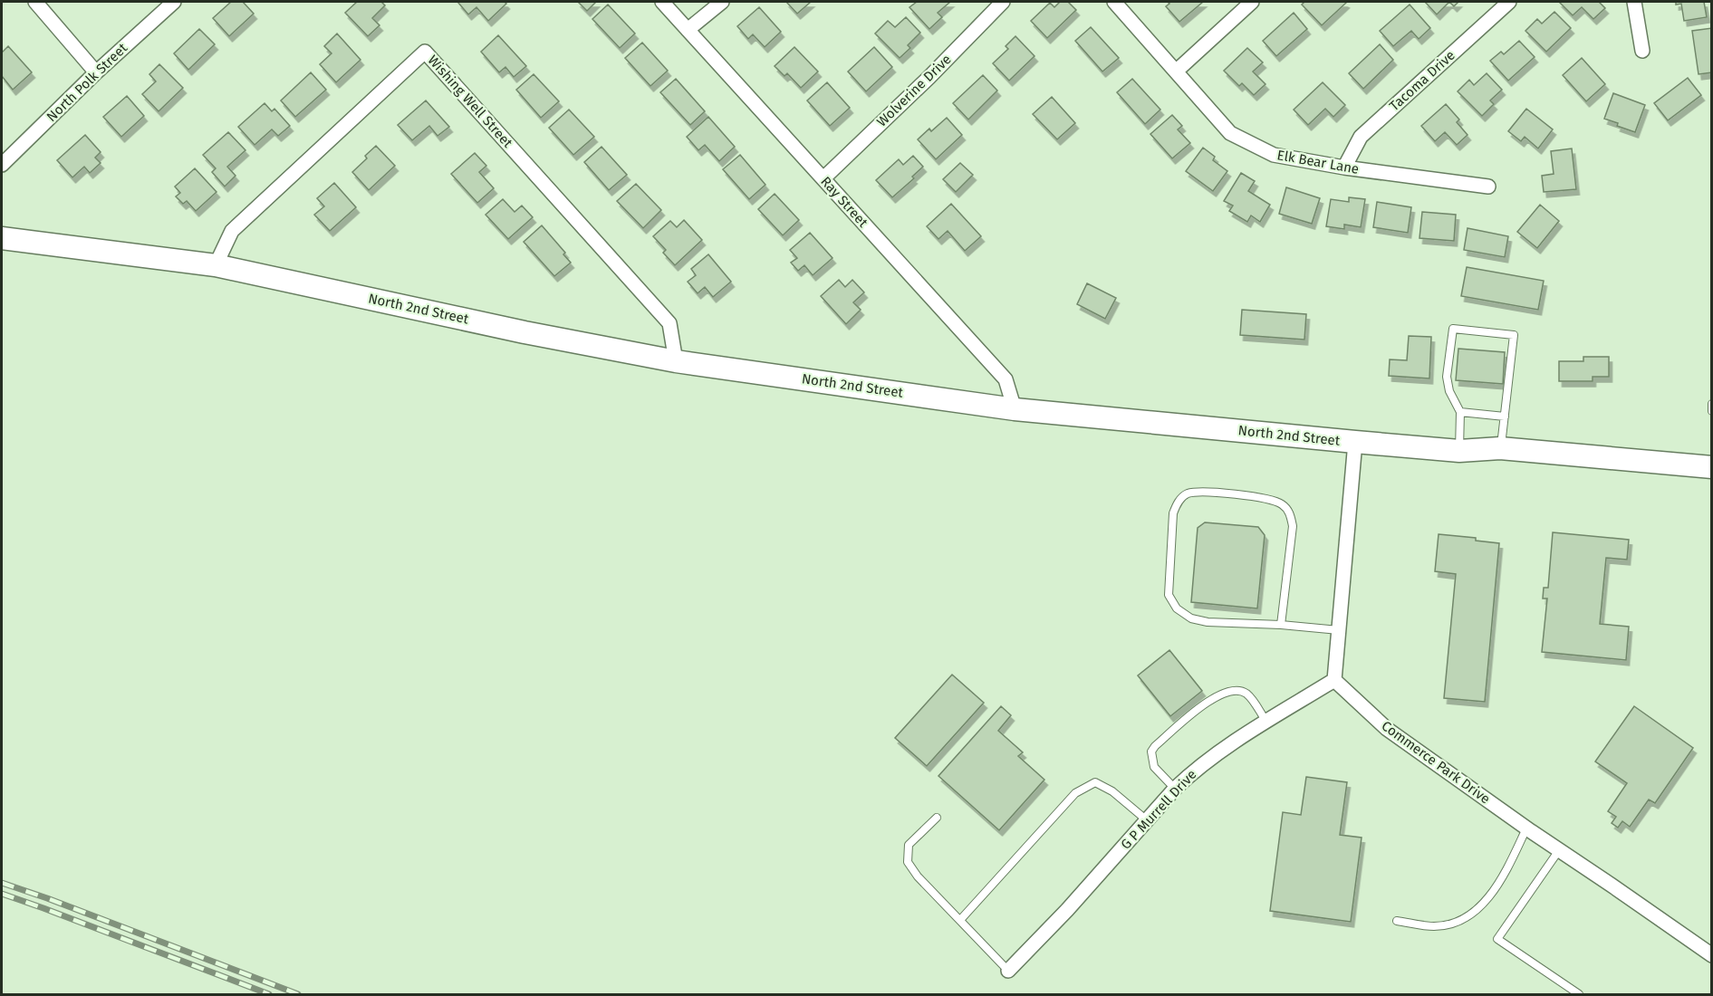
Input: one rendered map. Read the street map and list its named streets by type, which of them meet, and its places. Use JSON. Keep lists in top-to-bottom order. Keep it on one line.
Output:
{"streets":{"main road":["North 2nd Street"],"street":["Tacoma Drive","North Polk Street","Wolverine Drive","Wishing Well Street","Elk Bear Lane","Ray Street","Commerce Park Drive","G P Murrell Drive"]},"crossings":[["Tacoma Drive","Elk Bear Lane"],["Wolverine Drive","Ray Street"],["Wishing Well Street","North 2nd Street"],["Ray Street","North 2nd Street"],["Commerce Park Drive","G P Murrell Drive"]]}
